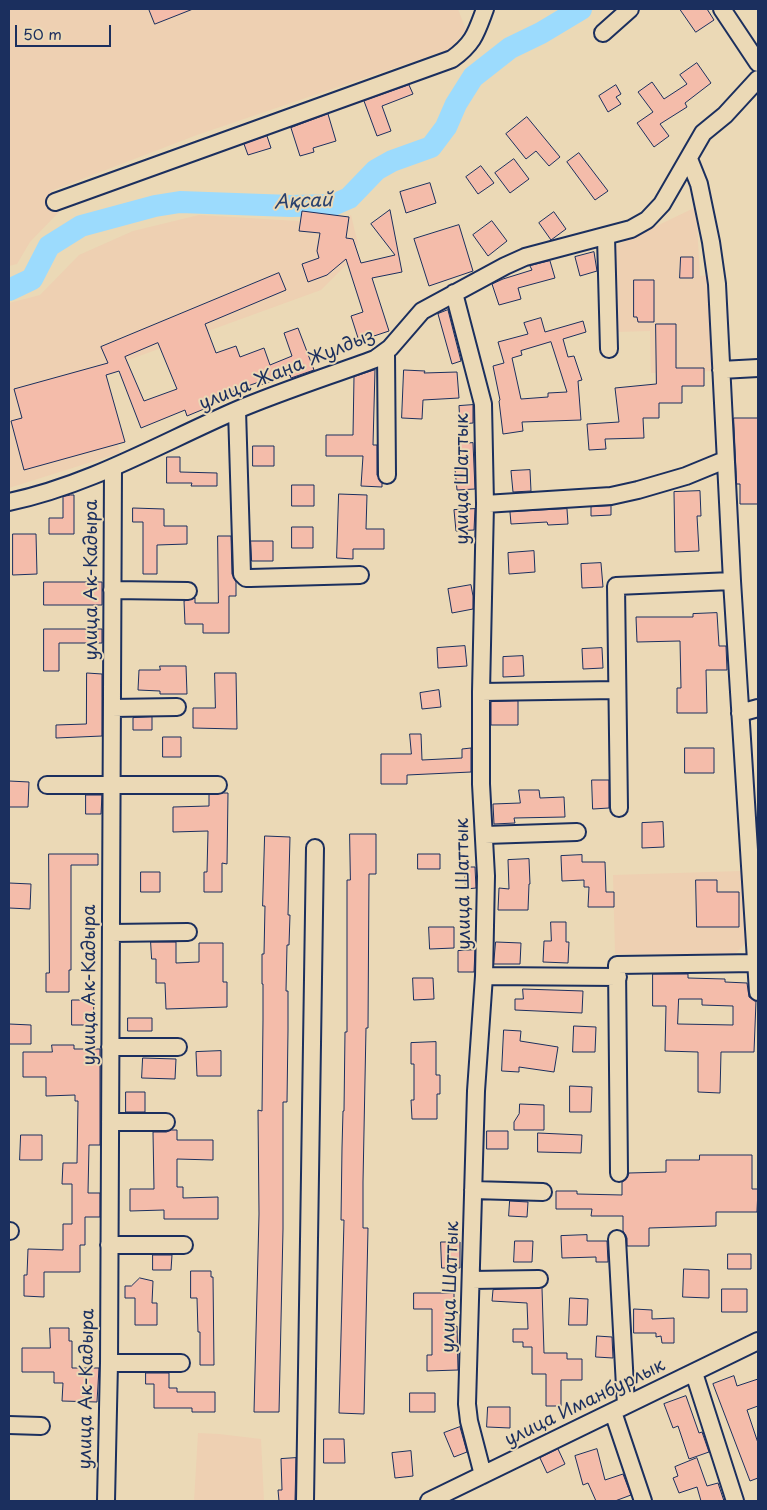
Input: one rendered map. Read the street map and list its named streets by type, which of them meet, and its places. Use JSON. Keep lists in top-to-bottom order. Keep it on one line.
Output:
{"streets":{"street":["улица Жана Жулдыз","улица Шаттык","улица Ак-Кадыра","улица Иманбурлык"]},"crossings":[["улица Жана Жулдыз","улица Шаттык"],["улица Жана Жулдыз","улица Ак-Кадыра"],["улица Шаттык","улица Иманбурлык"]],"water":["Ақсай"],"scale_bar":"50 m"}
